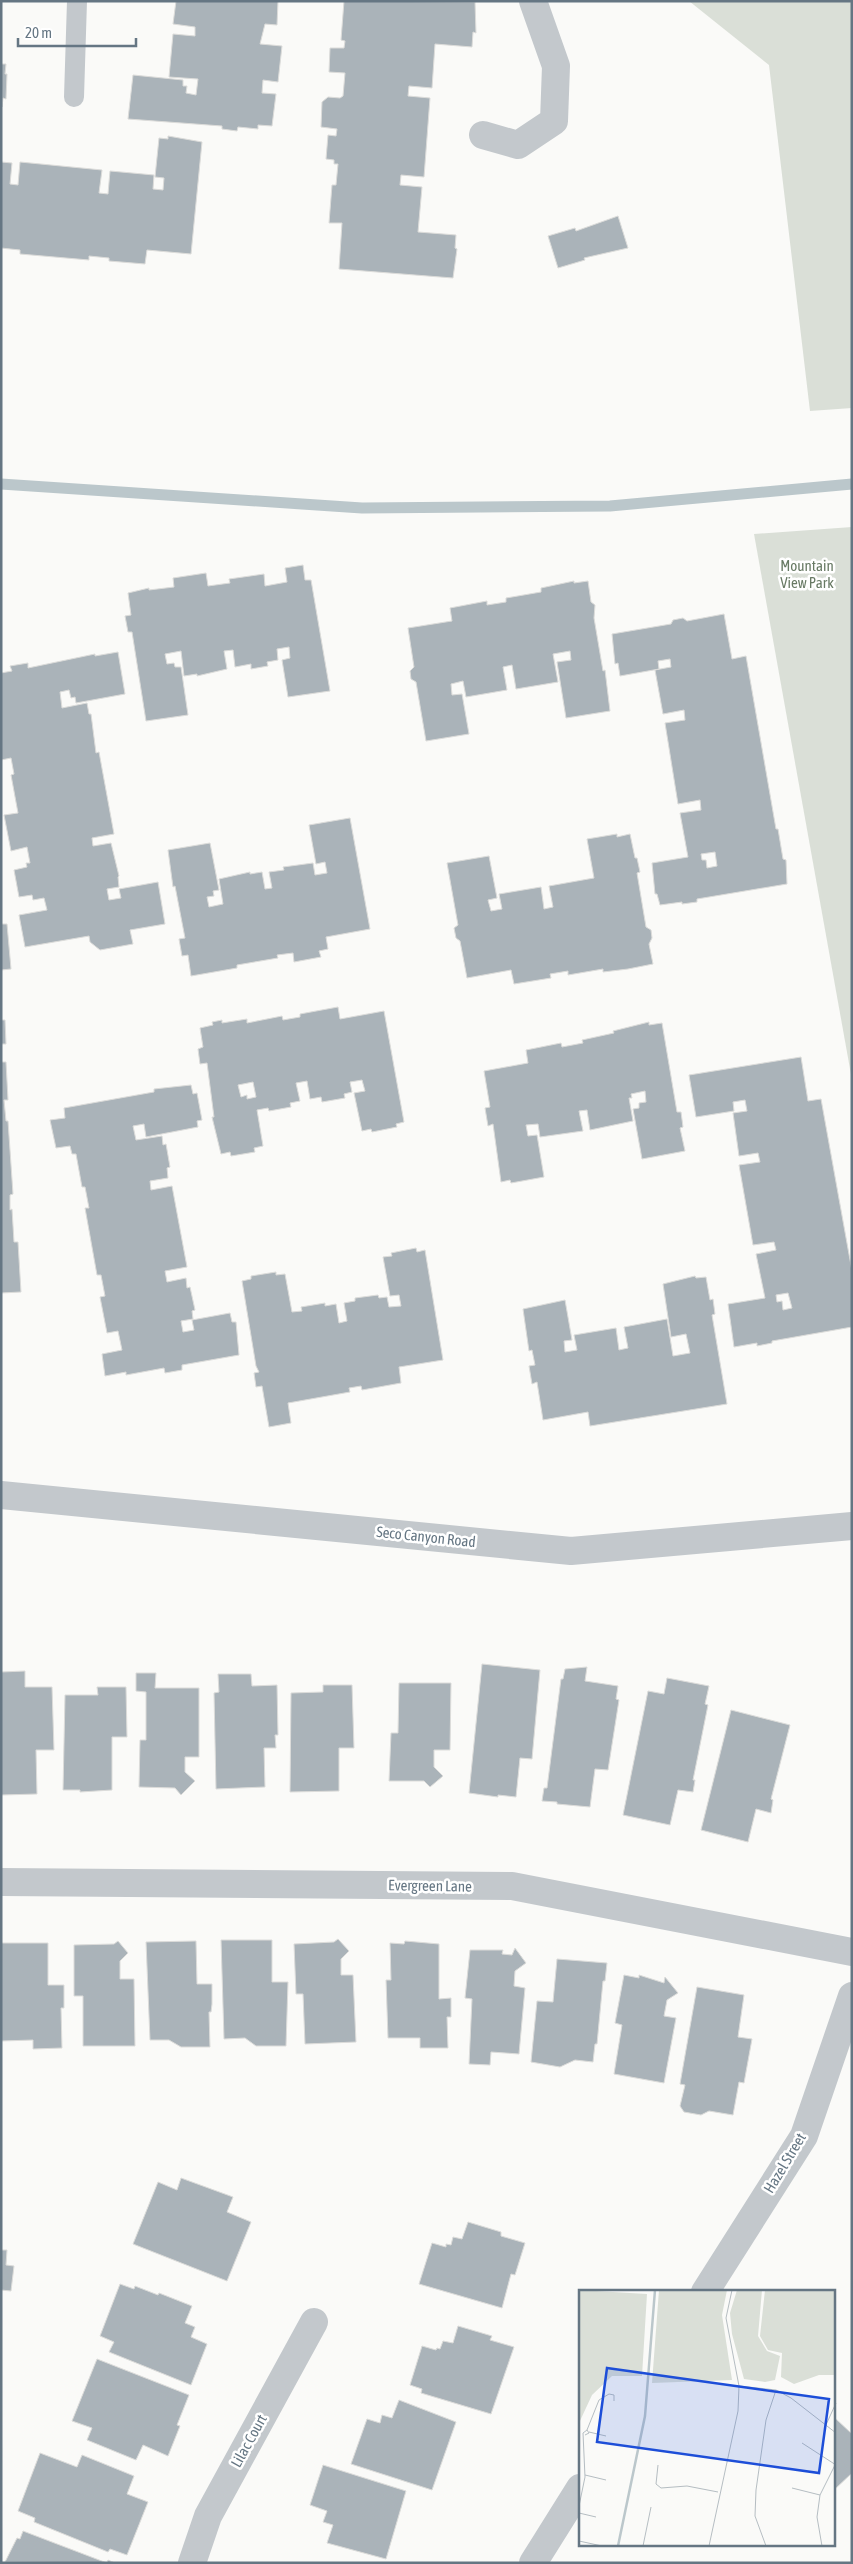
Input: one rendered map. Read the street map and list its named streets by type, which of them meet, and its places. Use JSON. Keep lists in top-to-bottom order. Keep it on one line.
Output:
{"streets":{"street":["Seco Canyon Road","Evergreen Lane","Hazel Street","Lilac Court"]},"parks":["Mountain View Park"],"scale_bar":"20 m"}
